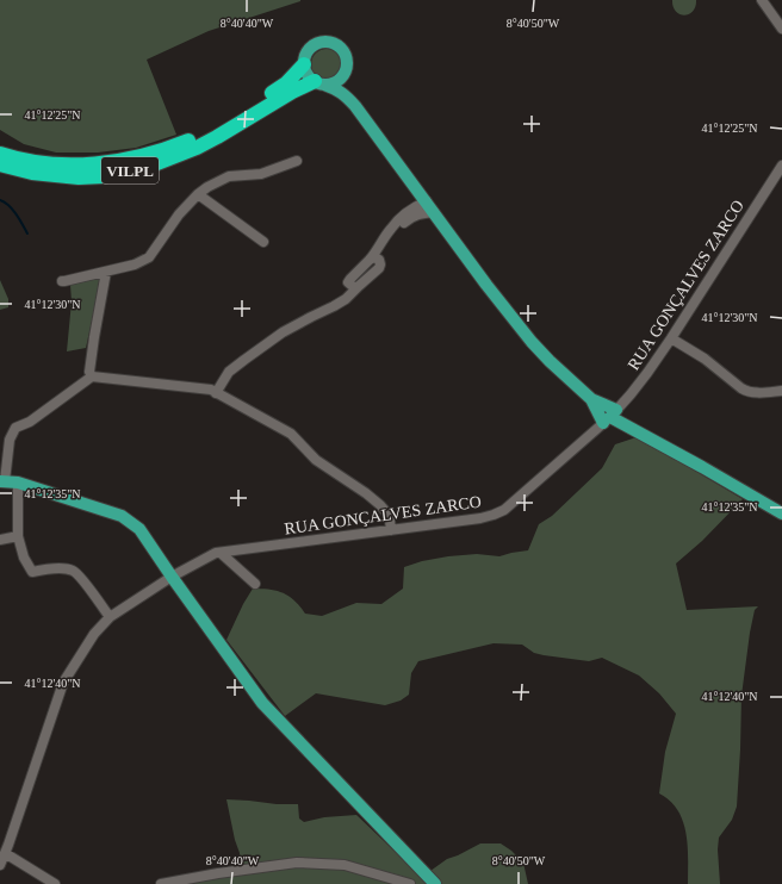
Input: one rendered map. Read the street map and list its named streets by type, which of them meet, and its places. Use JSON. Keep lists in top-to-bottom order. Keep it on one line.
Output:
{"streets":{"highway":["VILPL"],"street":["RUA GONÇALVES ZARCO"]},"coordinates":["8°40'40\"W","8°40'50\"W","41°12'25\"N","41°12'30\"N","41°12'35\"N","41°12'40\"N"]}
